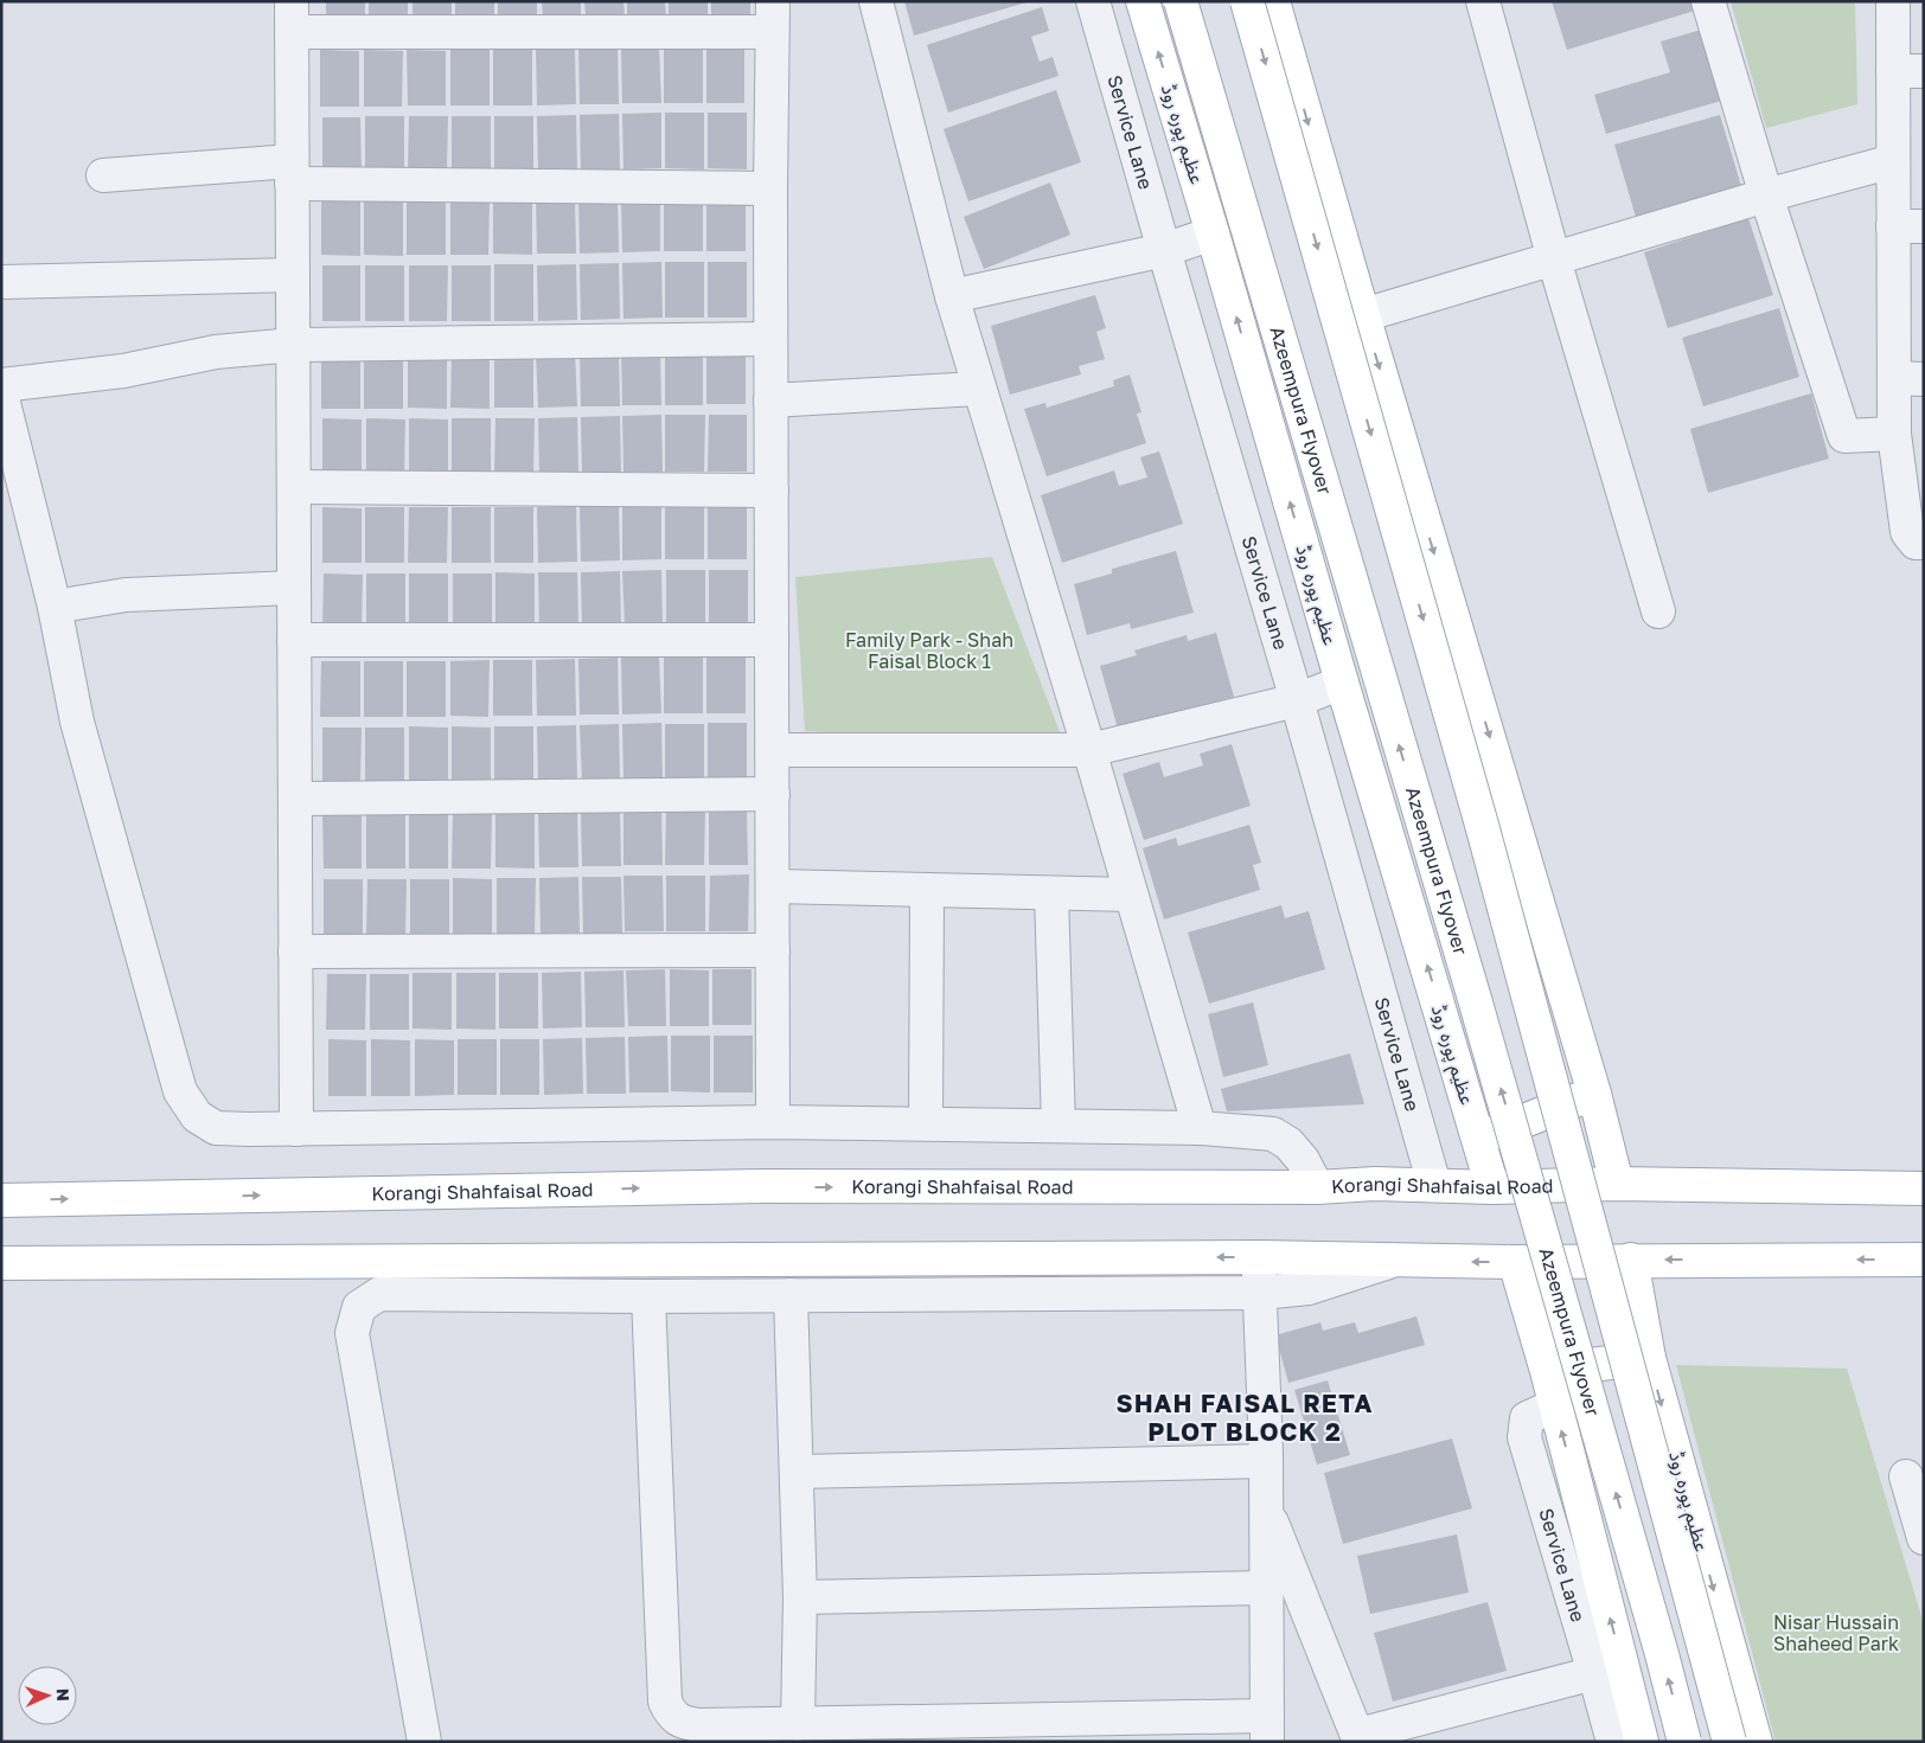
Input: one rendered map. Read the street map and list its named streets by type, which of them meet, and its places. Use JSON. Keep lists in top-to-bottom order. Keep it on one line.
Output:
{"streets":{"main road":["عظیم پورہ روڈ","Azeempura Flyover","Korangi Shahfaisal Road"],"street":["Service Lane"]},"crossings":[["Service Lane","Korangi Shahfaisal Road"],["عظیم پورہ روڈ","Korangi Shahfaisal Road"]],"districts":["SHAH FAISAL RETA PLOT BLOCK 2"],"parks":["Family Park - Shah Faisal Block 1","Nisar Hussain Shaheed Park"],"north":"right"}
